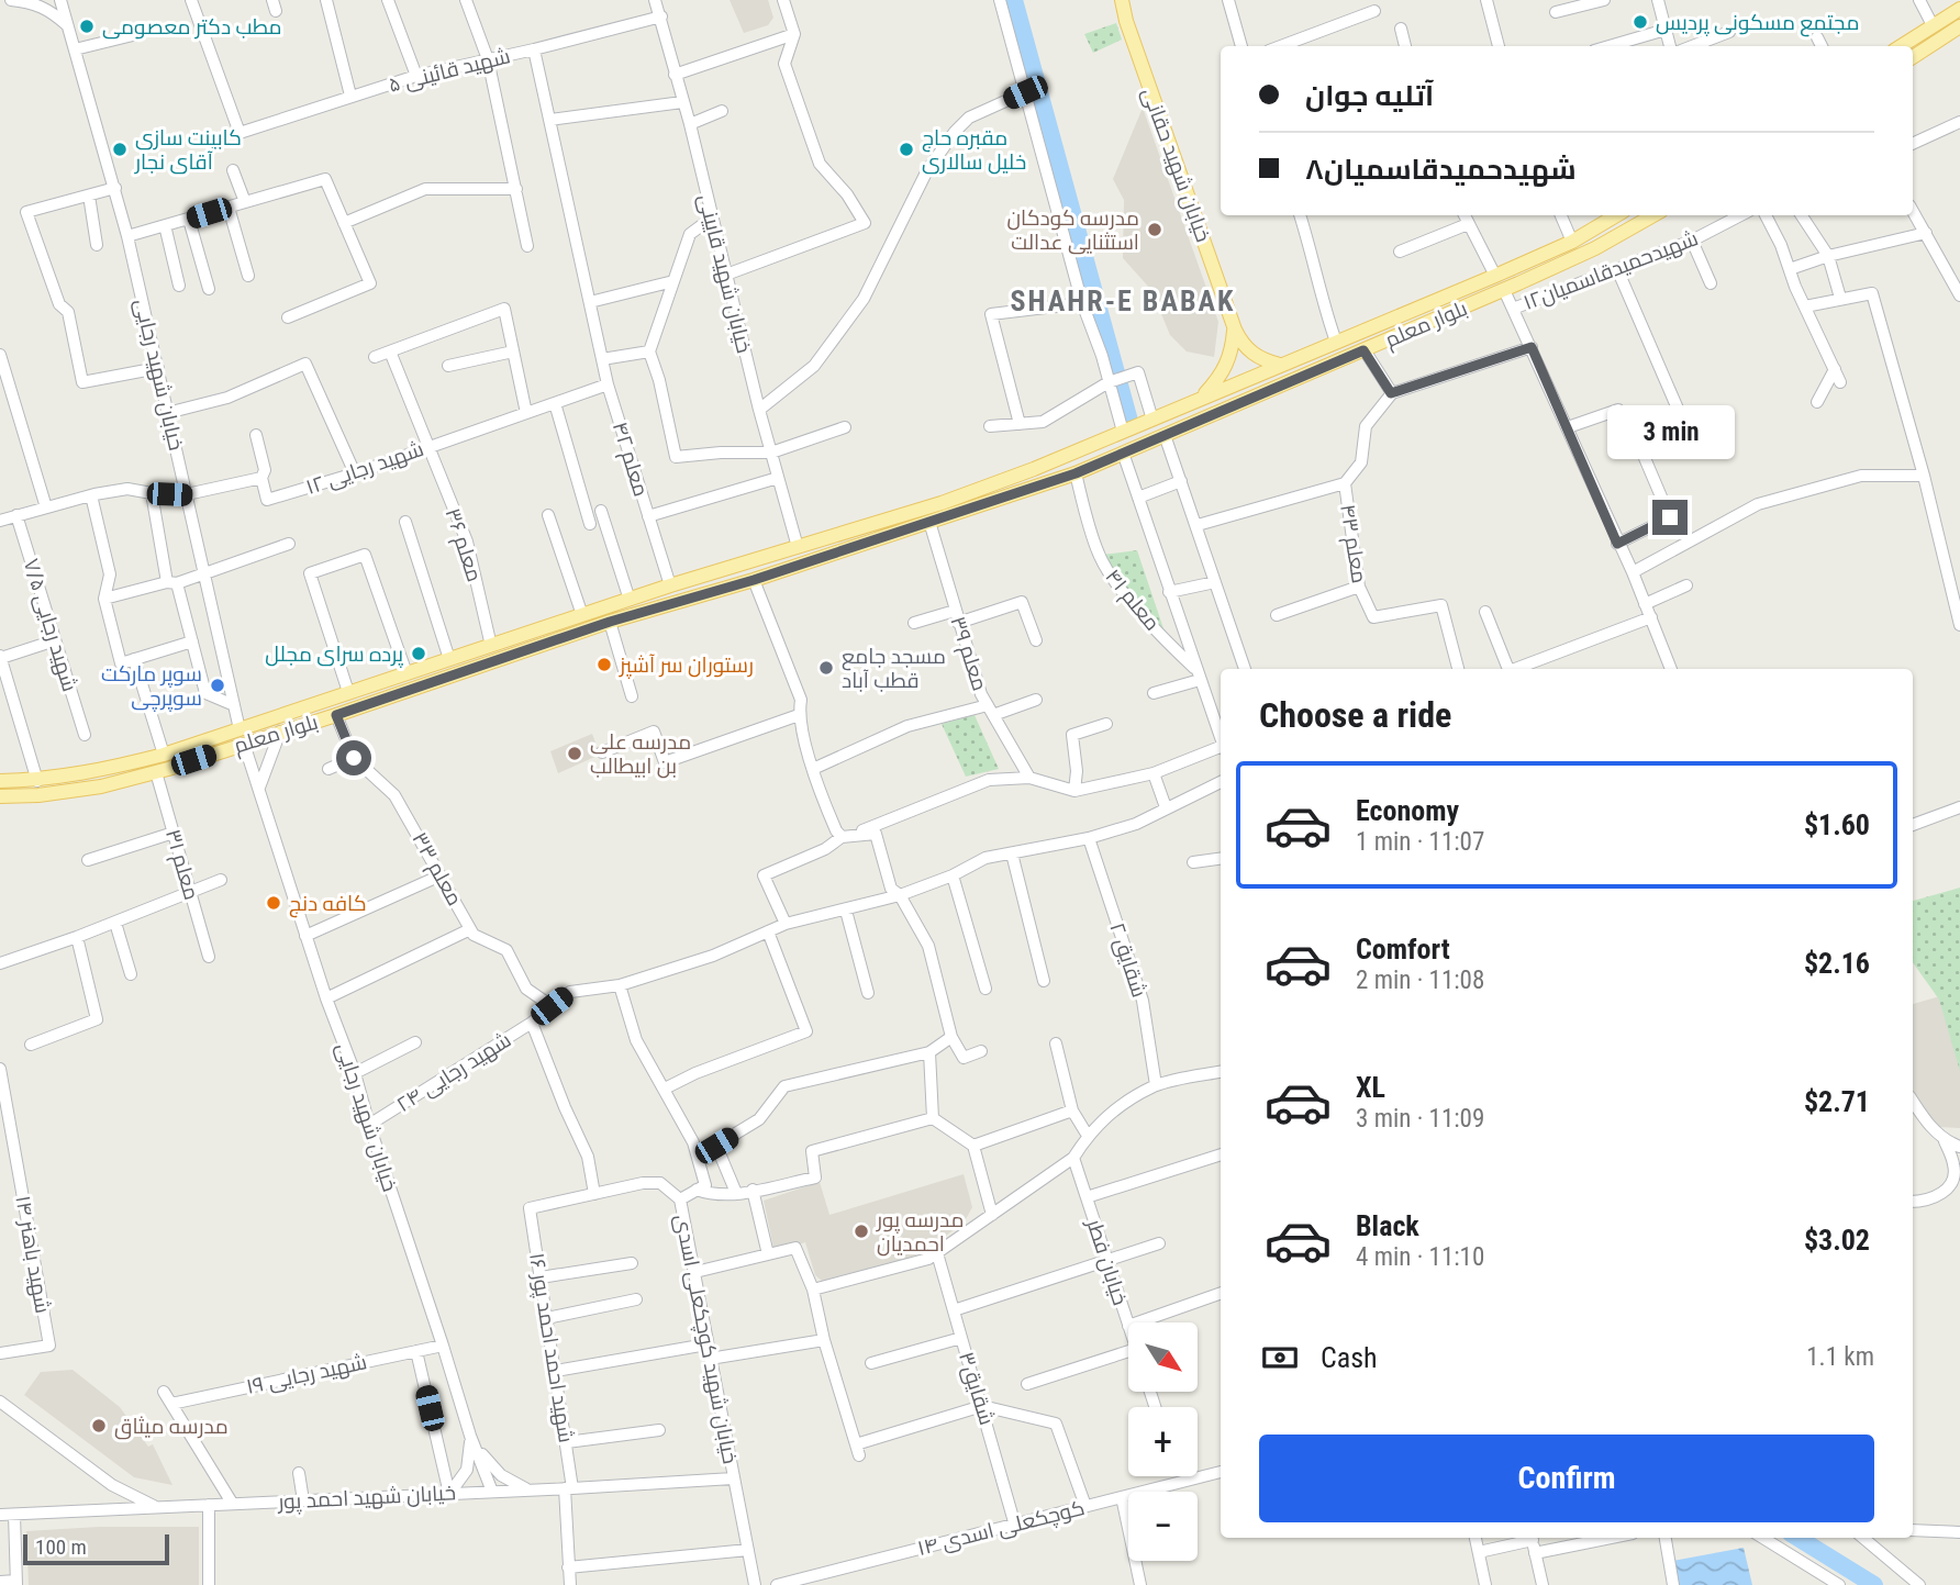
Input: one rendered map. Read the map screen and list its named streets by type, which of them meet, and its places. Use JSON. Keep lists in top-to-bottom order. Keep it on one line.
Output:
{"streets":{"main road":["خیابان شهید حقانی","بلوار معلم"],"street":["شهید قائینی ۵","شهیدحمیدقاسمیان۱۲","خیابان شهید قایینی","خیابان شهید رجایی","معلم ۴۲","شهید رجایی ۱۲","معلم ۴۳","معلم ۳۶","معلم ۴۱","شهید رجایی ۷/۵","معلم ۳۹","معلم ۳۱","معلم ۳۳","شقایق ۲","شهید رجایی ۲۴","شهید باهنر ۱۴","خیابان فطر","خیابان شهید کوچکعلی اسدی","شهید احمد احمد پور ۱۶","شهید رجایی ۱۹","شقایق۳","خیابان شهید احمد پور","کوچکعلی اسدی ۱۴"]},"crossings":[["شهید قائینی ۵","خیابان شهید قایینی"],["شهید قائینی ۵","معلم ۴۲"],["خیابان شهید قایینی","بلوار معلم"],["بلوار معلم","خیابان شهید رجایی"],["بلوار معلم","معلم ۴۲"],["بلوار معلم","معلم ۳۶"],["بلوار معلم","معلم ۴۱"],["بلوار معلم","معلم ۳۹"],["بلوار معلم","معلم ۳۱"],["بلوار معلم","معلم ۳۳"],["خیابان شهید رجایی","شهید رجایی ۲۴"],["خیابان شهید رجایی","شهید رجایی ۱۹"],["خیابان شهید رجایی","خیابان شهید احمد پور"],["شهید رجایی ۱۲","معلم ۳۶"],["معلم ۳۳","شهید رجایی ۲۴"],["شقایق ۲","شهید رجایی ۲۴"],["شهید رجایی ۲۴","خیابان شهید کوچکعلی اسدی"],["خیابان شهید کوچکعلی اسدی","خیابان شهید احمد پور"],["شهید احمد احمد پور ۱۶","خیابان شهید احمد پور"],["شقایق۳","کوچکعلی اسدی ۱۴"]],"districts":["SHAHR-E BABAK"],"places":["مجتمع مسکونی پردیس","مطب دکتر معصومی","کابینت سازی آقای نجار","مقبره حاج خلیل سالاری","مدرسه کودکان استثنایی عدالت","پرده سرای مجلل","رستوران سر آشپز","مسجد جامع قطب آباد","سوپر مارکت سوپرچی","مدرسه علی بن ابیطالب","کافه دنج","مدرسه پور احمدیان","مدرسه میثاق"],"scale_bar":"100 m","north":"bottom right","page":{"banner":["آتلیه جوان","شهیدحمیدقاسمیان۸"],"bubble":"3 min","heading":"Choose a ride","list":[{"name":"Economy","note":"1 min · 11:07","value":"$1.60"},{"name":"Comfort","note":"2 min · 11:08","value":"$2.16"},{"name":"XL","note":"3 min · 11:09","value":"$2.71"},{"name":"Black","note":"4 min · 11:10","value":"$3.02"}],"pay":["Cash","1.1 km"],"map_buttons":["+","−"],"buttons":"Confirm","scale":"100 m"}}
